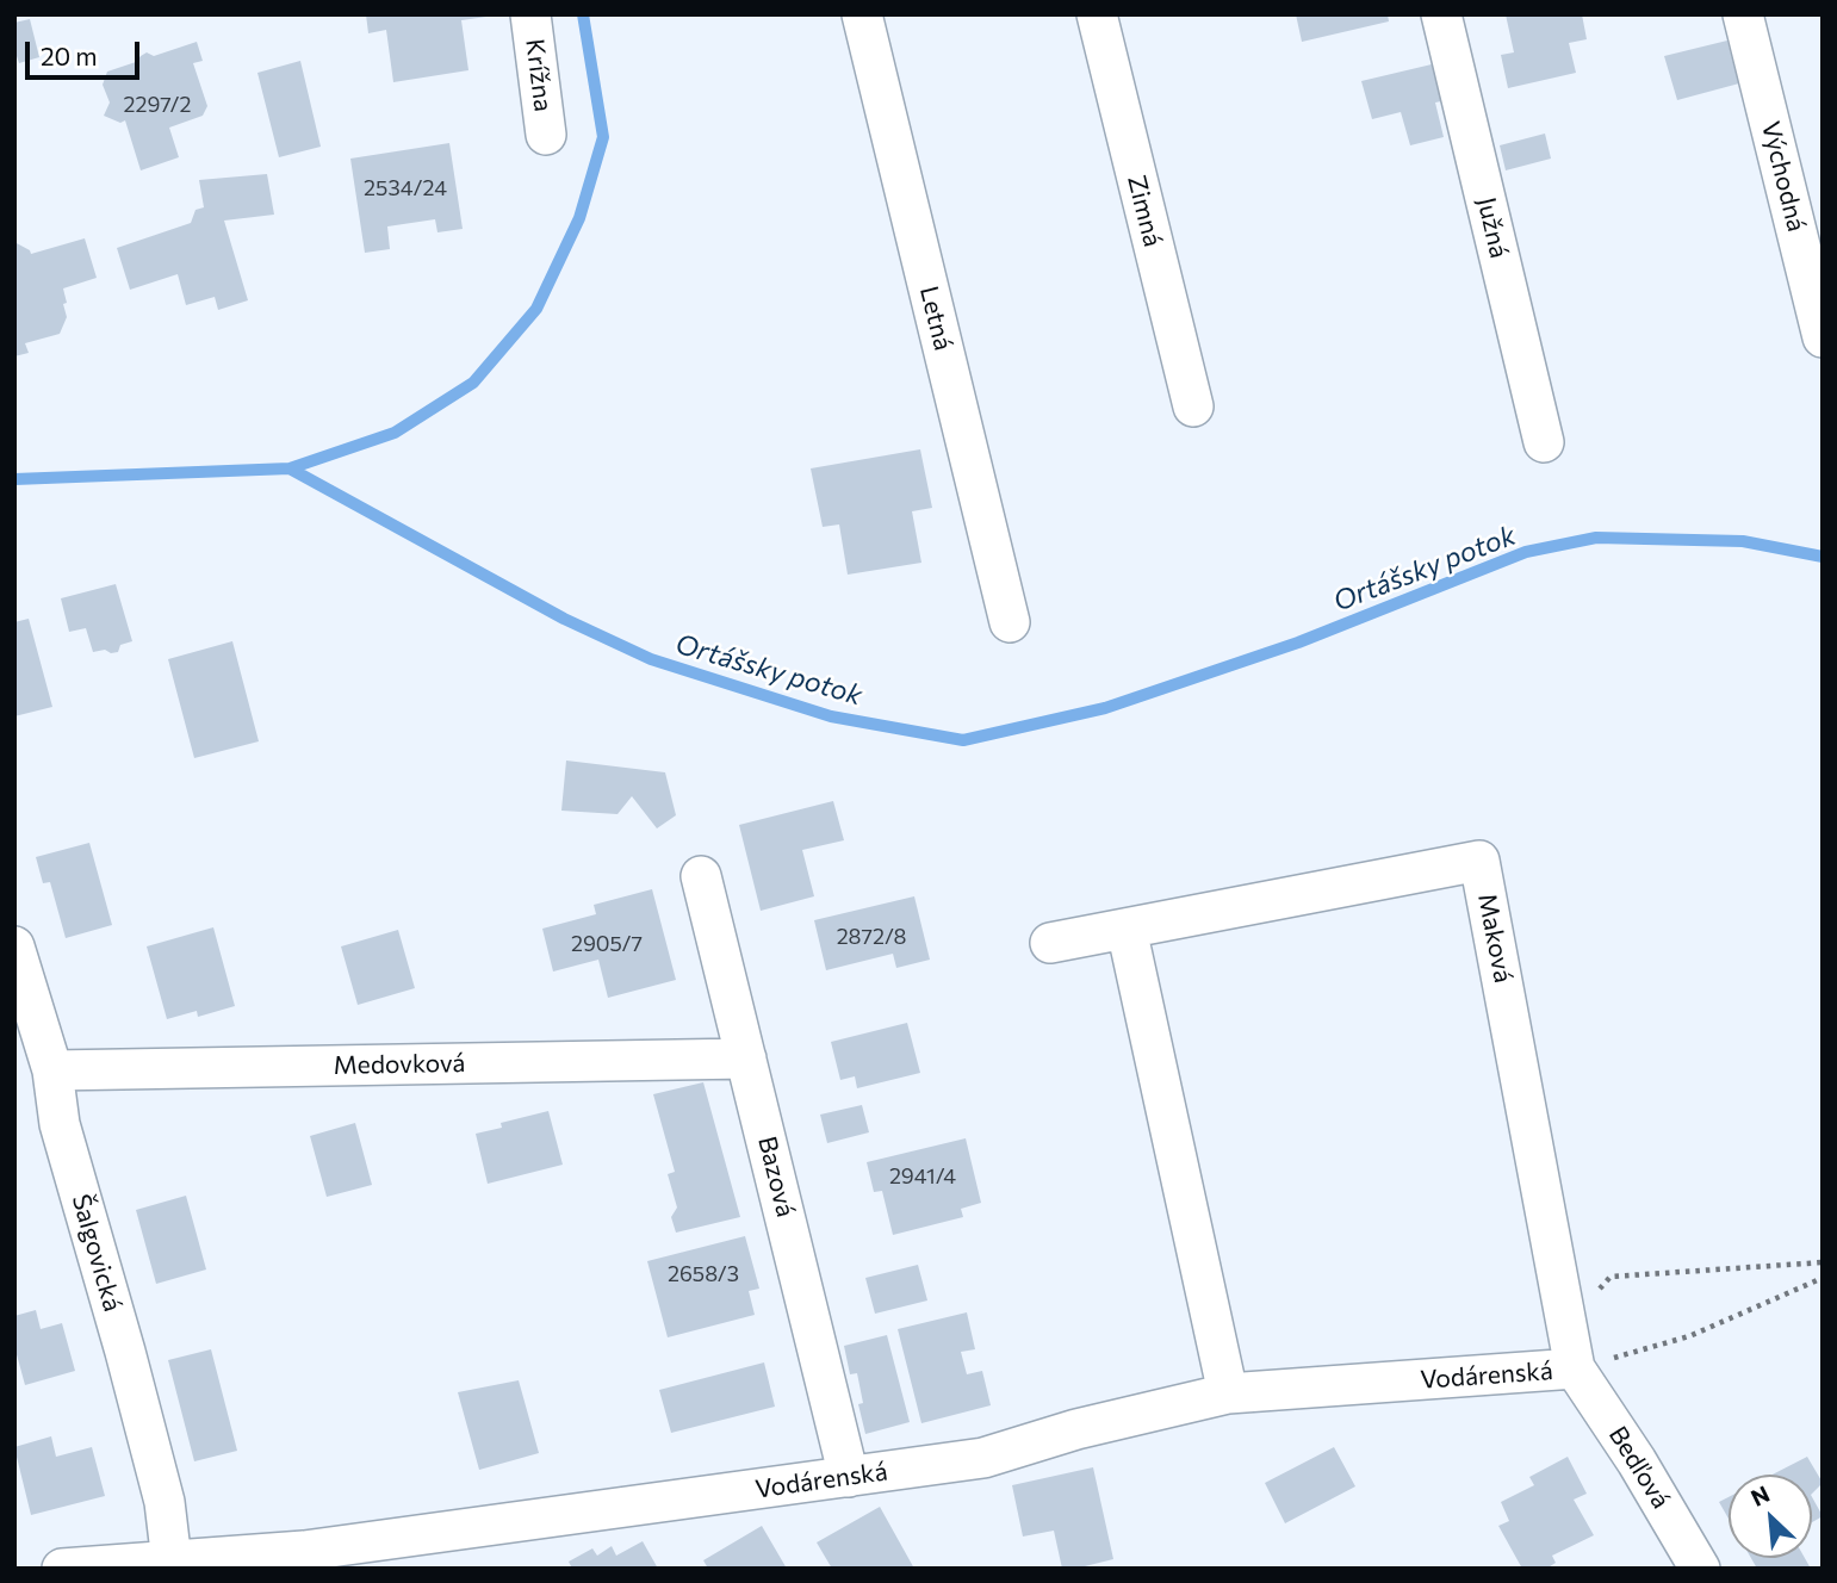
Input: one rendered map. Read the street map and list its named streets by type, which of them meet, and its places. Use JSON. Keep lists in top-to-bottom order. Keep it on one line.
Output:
{"streets":{"street":["Krížna","Východná","Zimná","Južná","Letná","Maková","Medovková","Bazová","Šalgovická","Vodárenská","Bedľová"]},"crossings":[["Maková","Vodárenská"],["Maková","Bedľová"],["Medovková","Bazová"],["Medovková","Šalgovická"],["Bazová","Vodárenská"],["Šalgovická","Vodárenská"],["Vodárenská","Bedľová"]],"water":["Ortášsky potok"],"house_numbers":["2297/2","2534/24","2872/8","2905/7","2941/4","2658/3"],"scale_bar":"20 m","north":"top left"}
